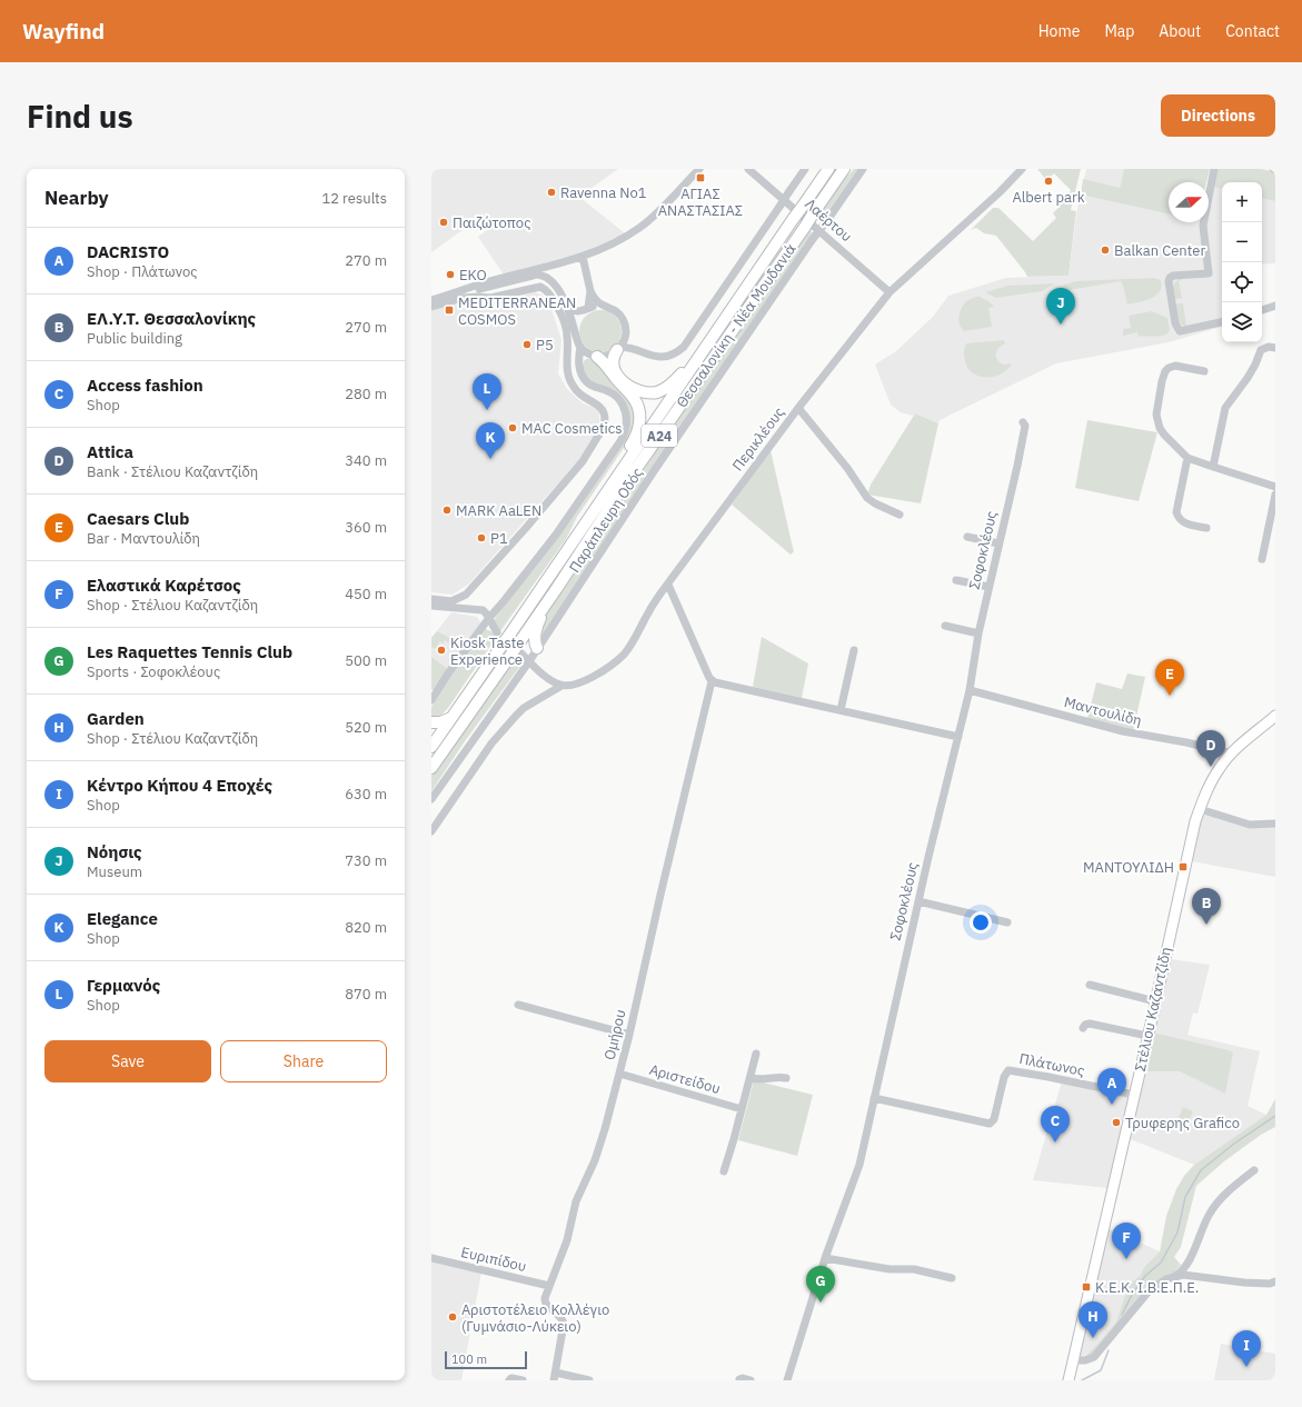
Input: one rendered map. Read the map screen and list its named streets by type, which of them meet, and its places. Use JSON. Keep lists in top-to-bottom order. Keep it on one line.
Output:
{"streets":{"highway":["Θεσσαλονίκη - Νέα Μουδανιά","Α24"],"main road":["Στέλιου Καζαντζίδη"],"street":["Λαέρτου","Περικλέους","Παράπλευρη Οδός","Σοφοκλέους","Μαντουλίδη","Ομήρου","Πλάτωνος","Αριστείδου","Ευριπίδου"]},"crossings":[["Λαέρτου","Περικλέους"],["Σοφοκλέους","Μαντουλίδη"],["Σοφοκλέους","Πλάτωνος"],["Μαντουλίδη","Στέλιου Καζαντζίδη"],["Στέλιου Καζαντζίδη","Πλάτωνος"],["Ομήρου","Αριστείδου"],["Ομήρου","Ευριπίδου"]],"places":{"transit":["ΑΓΙΑΣ ΑΝΑΣΤΑΣΙΑΣ","MEDITERRANEAN COSMOS","ΜΑΝΤΟΥΛΙΔΗ","Κ.Ε.Κ. Ι.Β.Ε.Π.Ε."],"other":["Albert park","Ravenna No1","Παιζώτοπος","Balkan Center","EKO","P5","MAC Cosmetics","MARK AaLEN","P1","Kiosk Taste Experience","Τρυφερης Grafico","Αριστοτέλειο Κολλέγιο (Γυμνάσιο-Λύκειο)"]},"scale_bar":"100 m","north":"right","page":{"header":"Wayfind","nav":["Home","Map","About","Contact"],"buttons":["Directions",["Save","Share"]],"title":"Find us","heading":["Nearby","12 results"],"map_buttons":["+","−"],"list":[{"mark":"A","name":"DACRISTO","note":"Shop · Πλάτωνος","value":"270 m"},{"mark":"B","name":"ΕΛ.Υ.Τ. Θεσσαλονίκης","note":"Public building","value":"270 m"},{"mark":"C","name":"Access fashion","note":"Shop","value":"280 m"},{"mark":"D","name":"Attica","note":"Bank · Στέλιου Καζαντζίδη","value":"340 m"},{"mark":"E","name":"Caesars Club","note":"Bar · Μαντουλίδη","value":"360 m"},{"mark":"F","name":"Ελαστικά Καρέτσος","note":"Shop · Στέλιου Καζαντζίδη","value":"450 m"},{"mark":"G","name":"Les Raquettes Tennis Club","note":"Sports · Σοφοκλέους","value":"500 m"},{"mark":"H","name":"Garden","note":"Shop · Στέλιου Καζαντζίδη","value":"520 m"},{"mark":"I","name":"Κέντρο Κήπου 4 Εποχές","note":"Shop","value":"630 m"},{"mark":"J","name":"Νόησις","note":"Museum","value":"730 m"},{"mark":"K","name":"Elegance","note":"Shop","value":"820 m"},{"mark":"L","name":"Γερμανός","note":"Shop","value":"870 m"}],"pins":["J","L","K","E","D","B","A","C","F","G","H","I"],"scale":"100 m"}}
